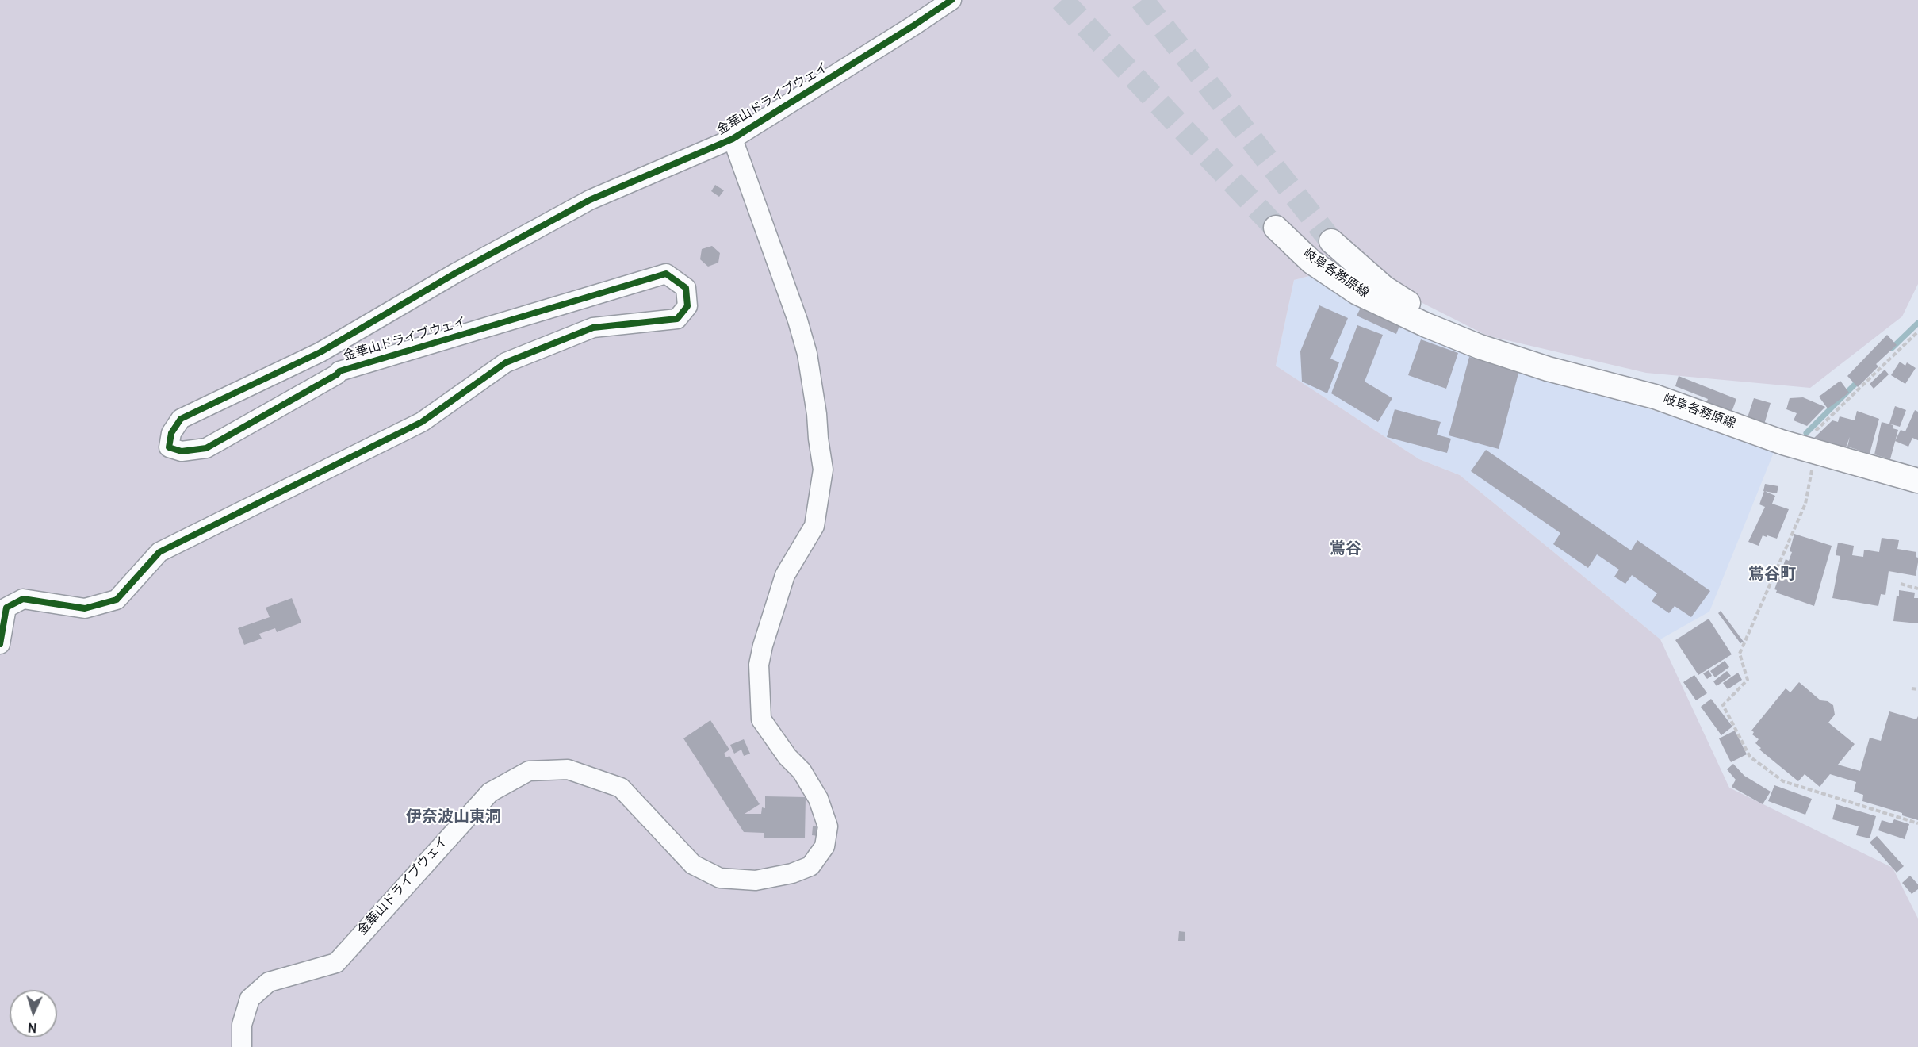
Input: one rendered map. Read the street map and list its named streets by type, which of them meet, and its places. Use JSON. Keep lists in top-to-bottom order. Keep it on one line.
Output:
{"streets":{"main road":["岐阜各務原線"],"street":["金華山ドライブウェイ"]},"districts":["鴬谷","鴬谷町","伊奈波山東洞"],"north":"bottom"}
